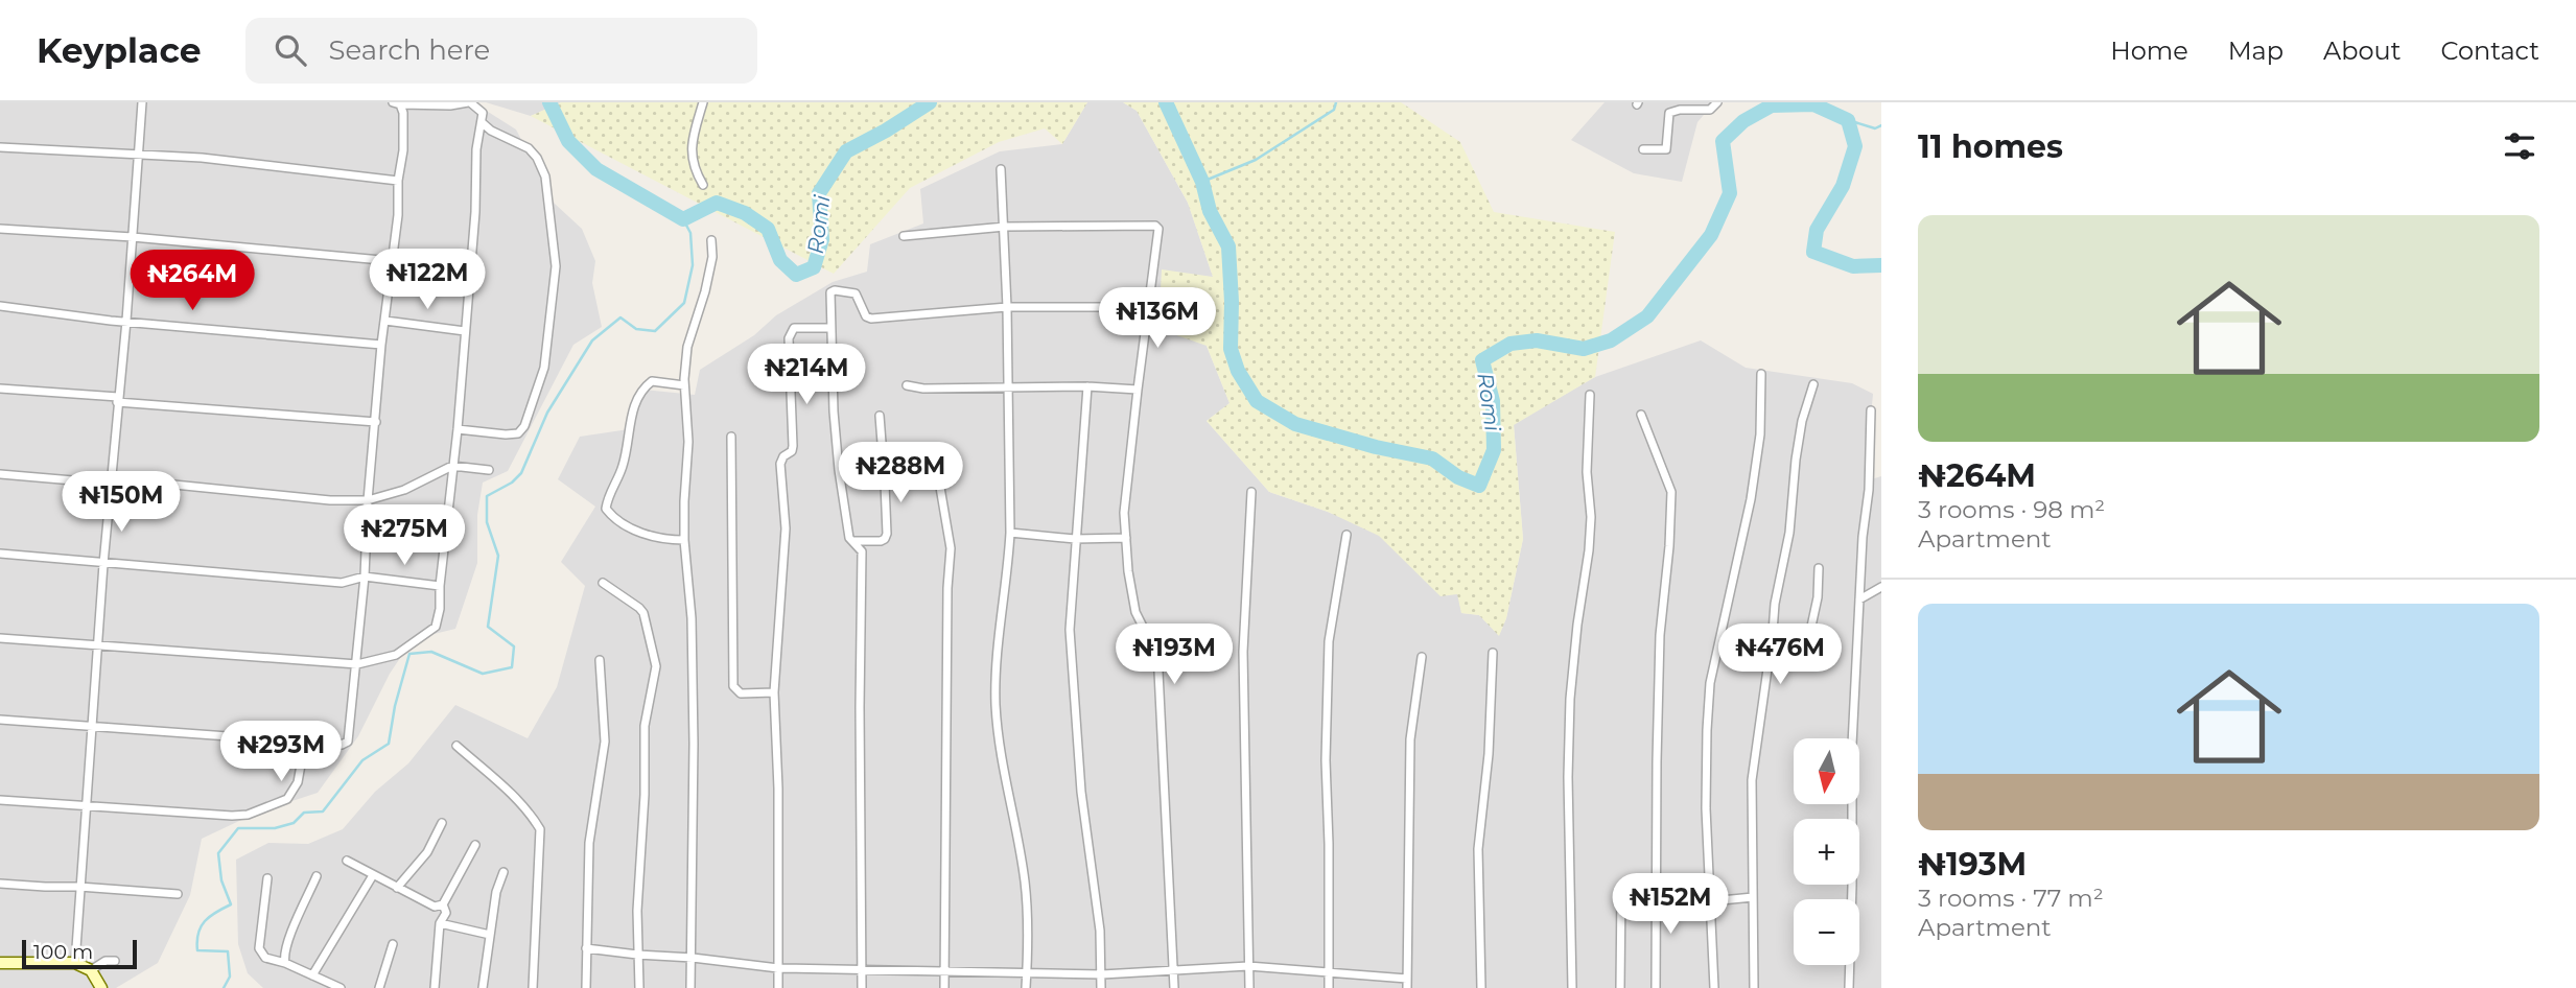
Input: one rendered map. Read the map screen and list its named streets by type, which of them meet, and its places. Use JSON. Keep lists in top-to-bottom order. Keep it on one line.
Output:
{"water":["Romi"],"scale_bar":"100 m","north":"bottom","page":{"header":"Keyplace","search":"Search here","nav":["Home","Map","About","Contact"],"heading":"11 homes","list":[{"name":"₦264M","note":"3 rooms · 98 m² · Apartment"},{"name":"₦193M","note":"3 rooms · 77 m² · Apartment"}],"price":["₦122M","₦264M","₦136M","₦214M","₦288M","₦150M","₦275M","₦193M","₦476M","₦293M","₦152M"],"map_buttons":["+","−"],"scale":"100 m"}}
